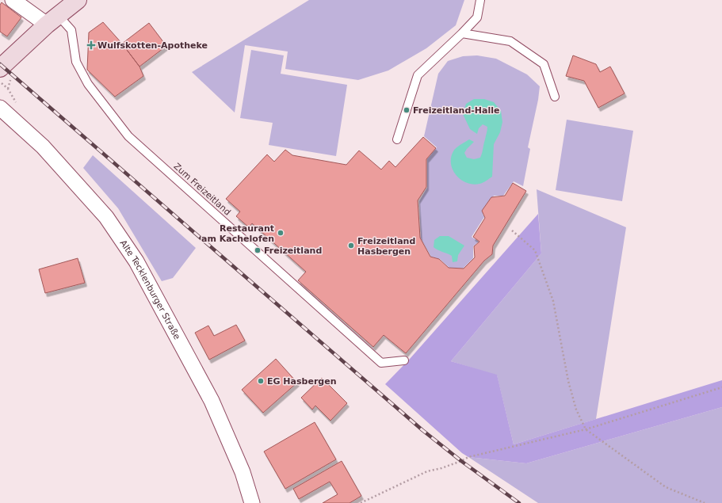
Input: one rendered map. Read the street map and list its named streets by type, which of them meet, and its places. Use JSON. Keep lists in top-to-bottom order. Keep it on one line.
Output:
{"streets":{"street":["Alte Tecklenburger Straße"],"lane":["Zum Freizeitland"]},"places":{"health":["Wulfskotten-Apotheke"],"other":["Freizeitland-Halle","Restaurant am Kachelofen","Freizeitland Hasbergen","Freizeitland","EG Hasbergen"]}}
